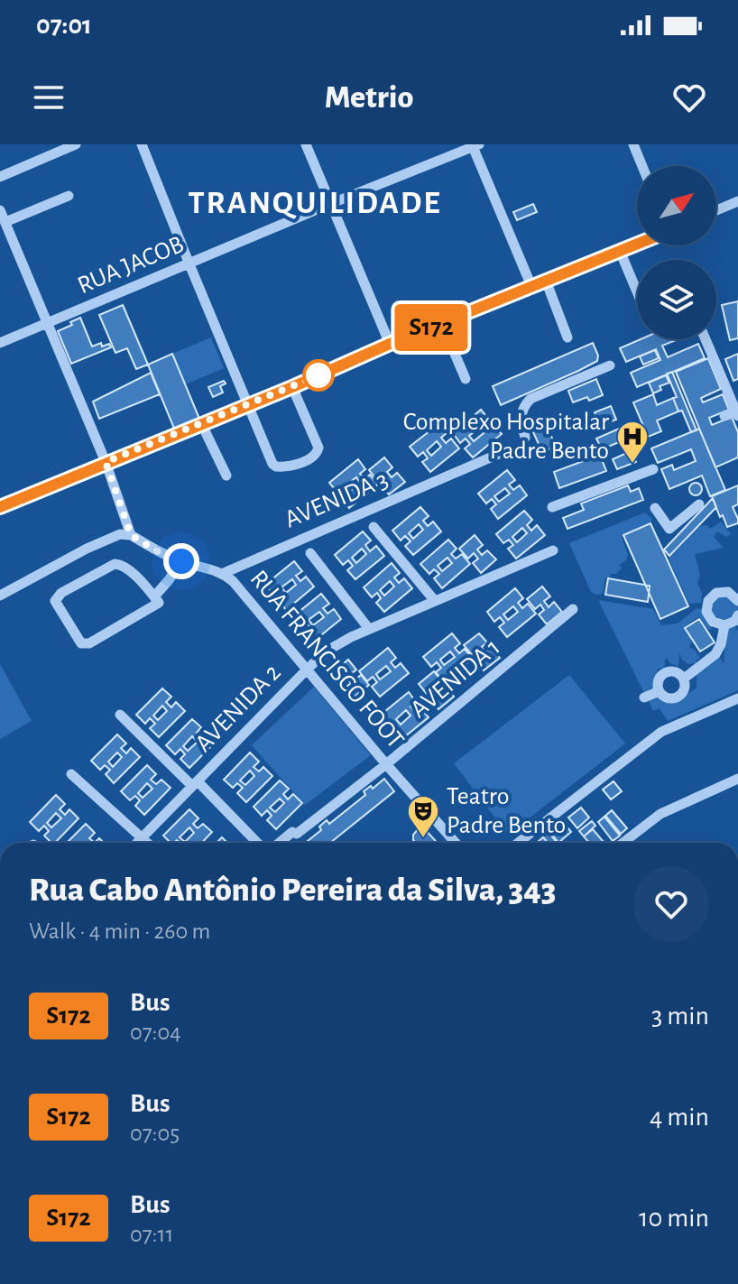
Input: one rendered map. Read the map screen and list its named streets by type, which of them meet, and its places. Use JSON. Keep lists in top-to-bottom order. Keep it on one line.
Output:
{"streets":{"street":["RUA JACOB","AVENIDA 3","RUA FRANCISCO FOOT","AVENIDA 1","AVENIDA 2"]},"crossings":[["AVENIDA 3","RUA FRANCISCO FOOT"],["RUA FRANCISCO FOOT","AVENIDA 1"],["RUA FRANCISCO FOOT","AVENIDA 2"]],"districts":["TRANQUILIDADE"],"places":{"hospital":["Complexo Hospitalar Padre Bento"],"theatre":["Teatro Padre Bento"]},"lines":["bus line S172"],"north":"top right","page":{"status":"07:01","header":"Metrio","on_map":"S172","heading":["Rua Cabo Antônio Pereira da Silva, 343","Walk · 4 min · 260 m"],"list":[{"mark":"S172","name":"Bus","note":"07:04","value":"3 min"},{"mark":"S172","name":"Bus","note":"07:05","value":"4 min"},{"mark":"S172","name":"Bus","note":"07:11","value":"10 min"}]}}
